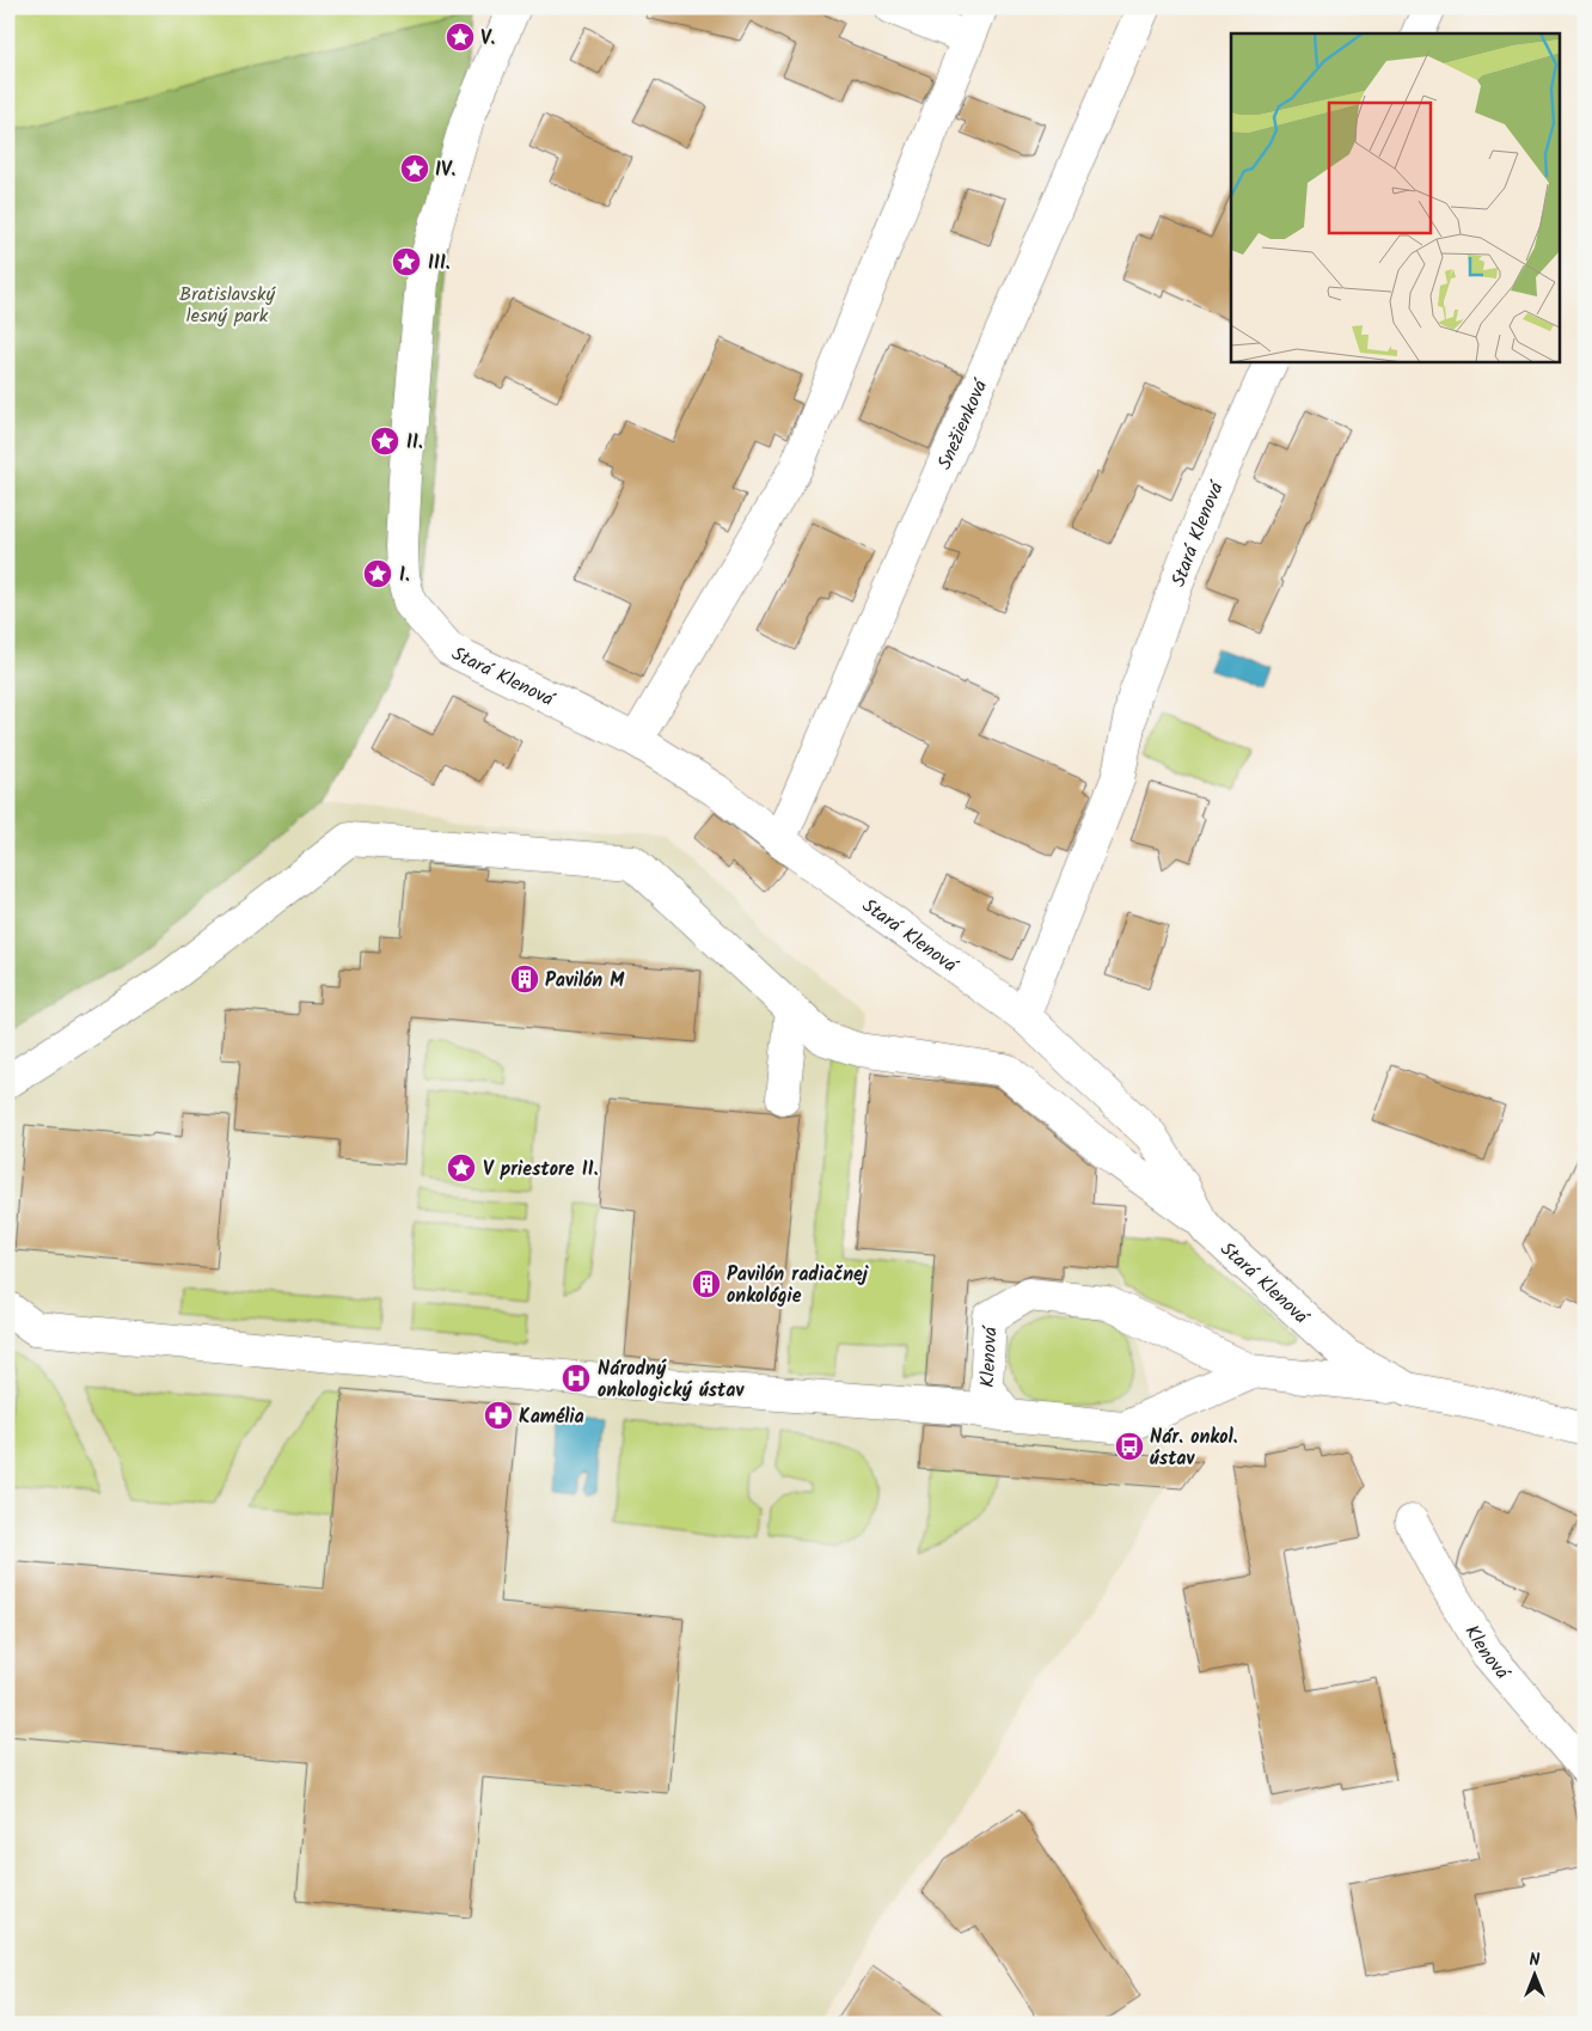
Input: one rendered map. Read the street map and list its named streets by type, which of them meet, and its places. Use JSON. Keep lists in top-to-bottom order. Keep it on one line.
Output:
{"streets":{"street":["Snežienková","Stará Klenová","Klenová"]},"crossings":[["Snežienková","Stará Klenová"],["Stará Klenová","Klenová"]],"parks":["Bratislavský lesný park"],"places":{"place":["V.","IV.","III.","II.","I.","V priestore II."],"building":["Pavilón M","Pavilón radiačnej onkológie"],"hospital":["Národný onkologický ústav"],"pharmacy":["Kamélia"],"bus stop":["Nár. onkol. ústav"]},"north":"top"}
